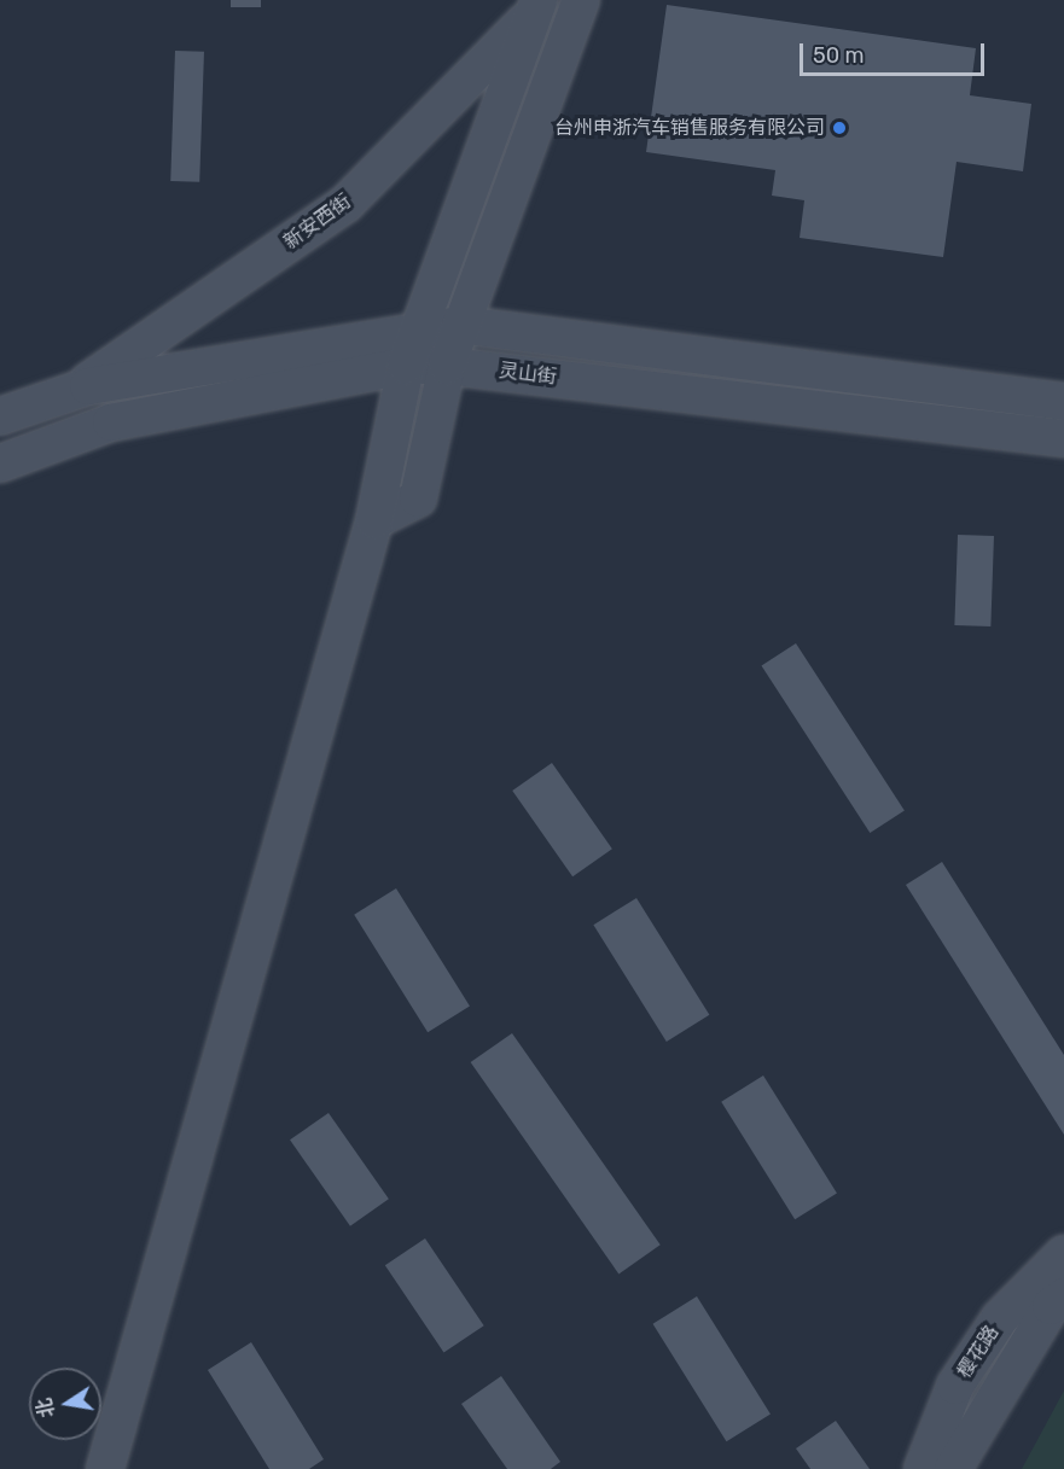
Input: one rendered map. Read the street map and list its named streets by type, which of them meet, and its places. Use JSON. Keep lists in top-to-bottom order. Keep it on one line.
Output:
{"streets":{"main road":["新安西街","灵山街","樱花路"]},"crossings":[["新安西街","灵山街"]],"places":["台州申浙汽车销售服务有限公司"],"scale_bar":"50 m","north":"left"}
